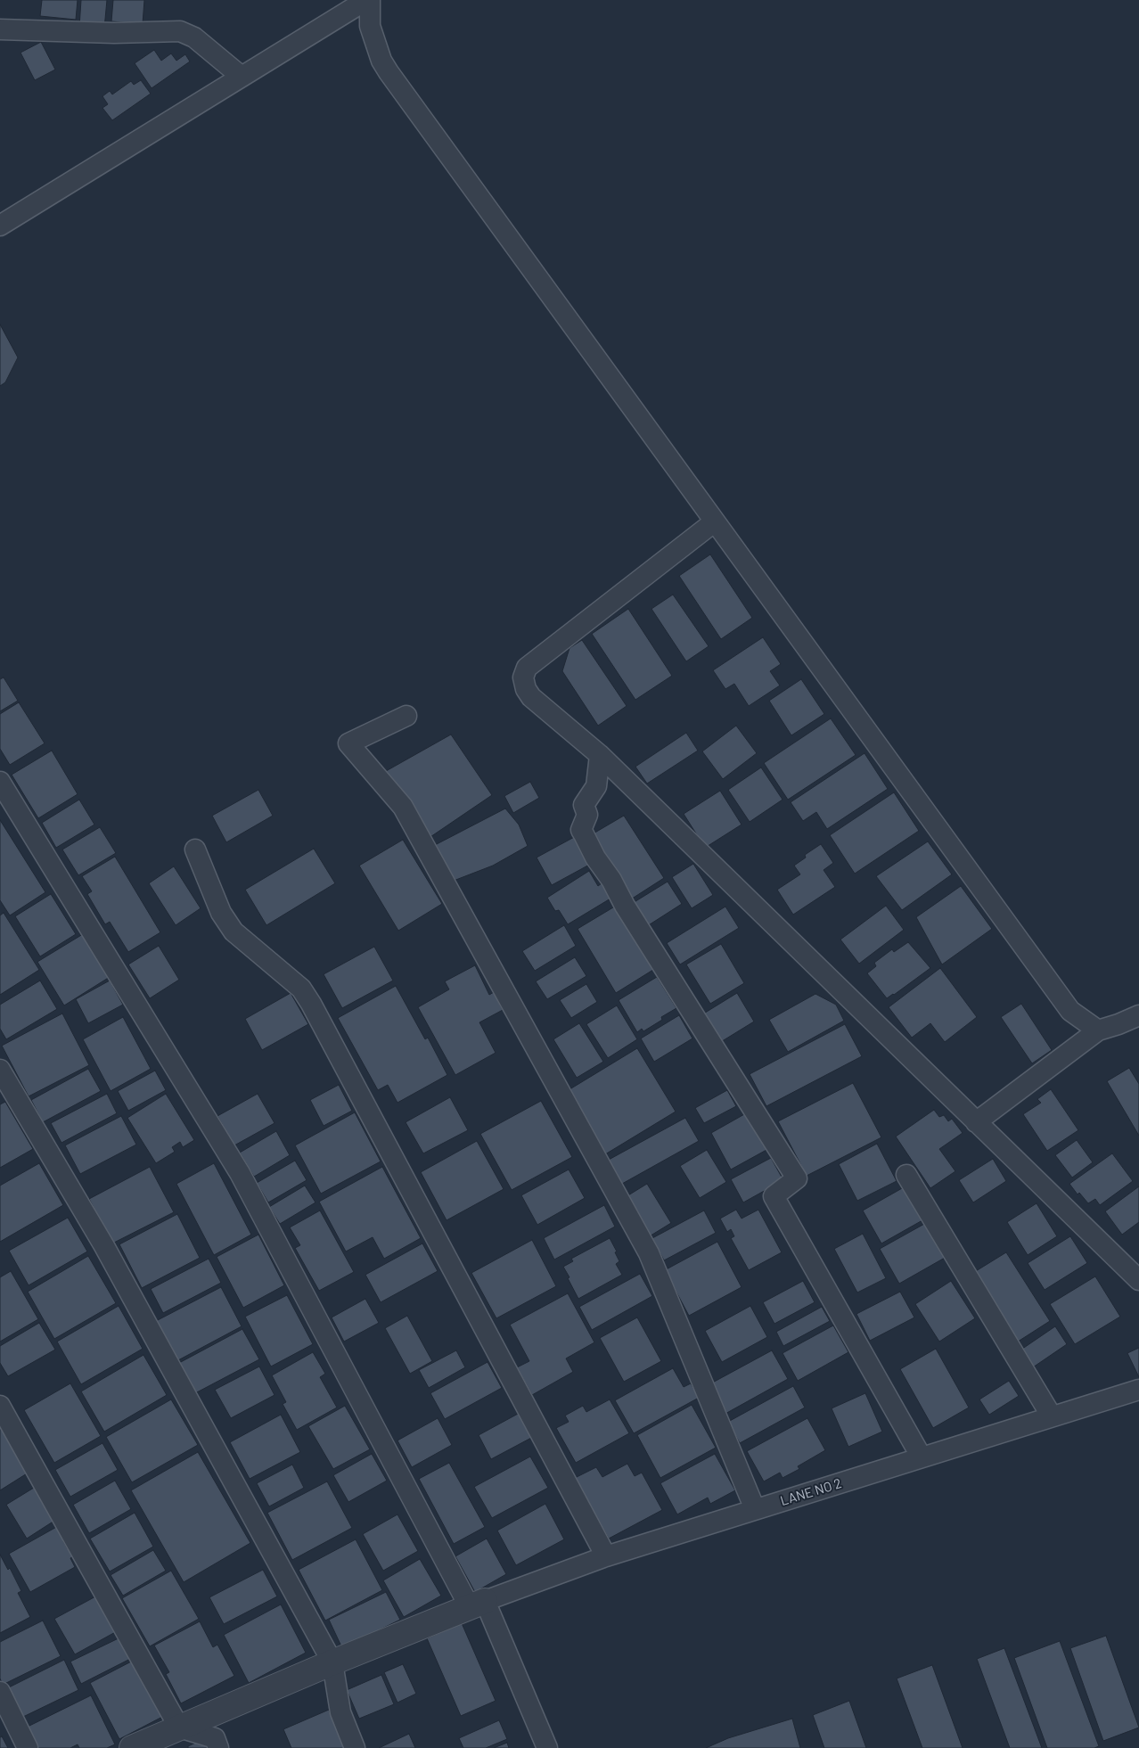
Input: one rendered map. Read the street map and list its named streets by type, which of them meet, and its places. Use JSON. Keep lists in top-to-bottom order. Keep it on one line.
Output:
{"streets":{"street":["LANE NO 2"]}}
